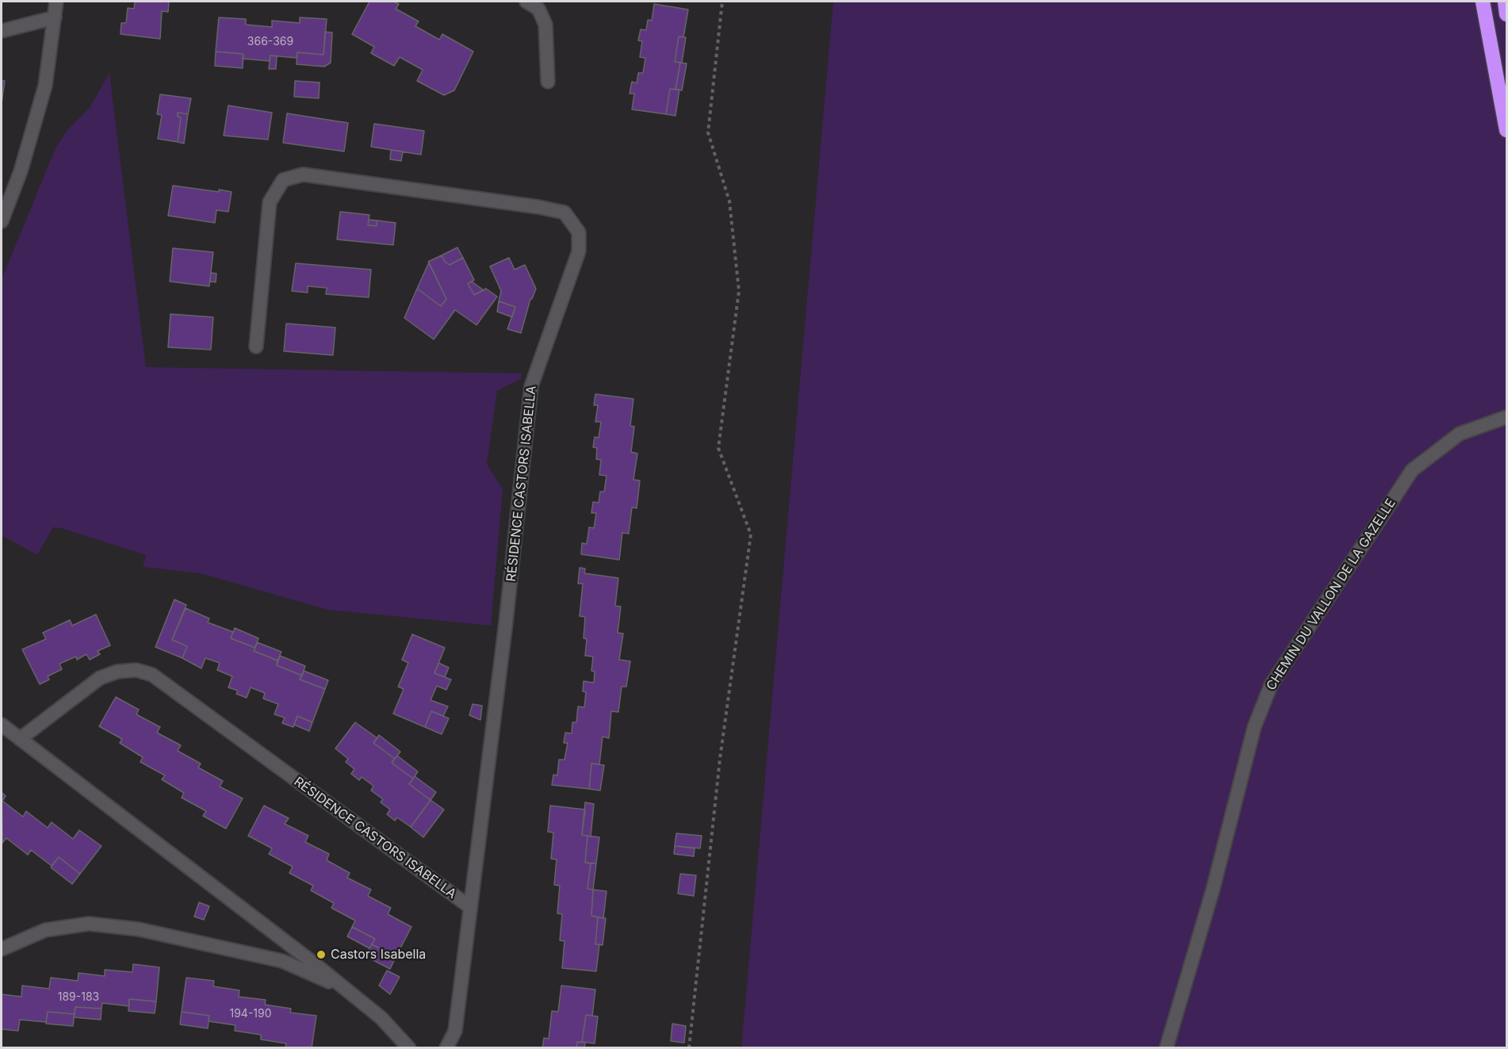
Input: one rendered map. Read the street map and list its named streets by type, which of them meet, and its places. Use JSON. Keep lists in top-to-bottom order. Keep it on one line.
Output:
{"streets":{"street":["RÉSIDENCE CASTORS ISABELLA","CHEMIN DU VALLON DE LA GAZELLE"]},"places":["Castors Isabella"],"house_numbers":["366-369","189-183","194-190"]}
